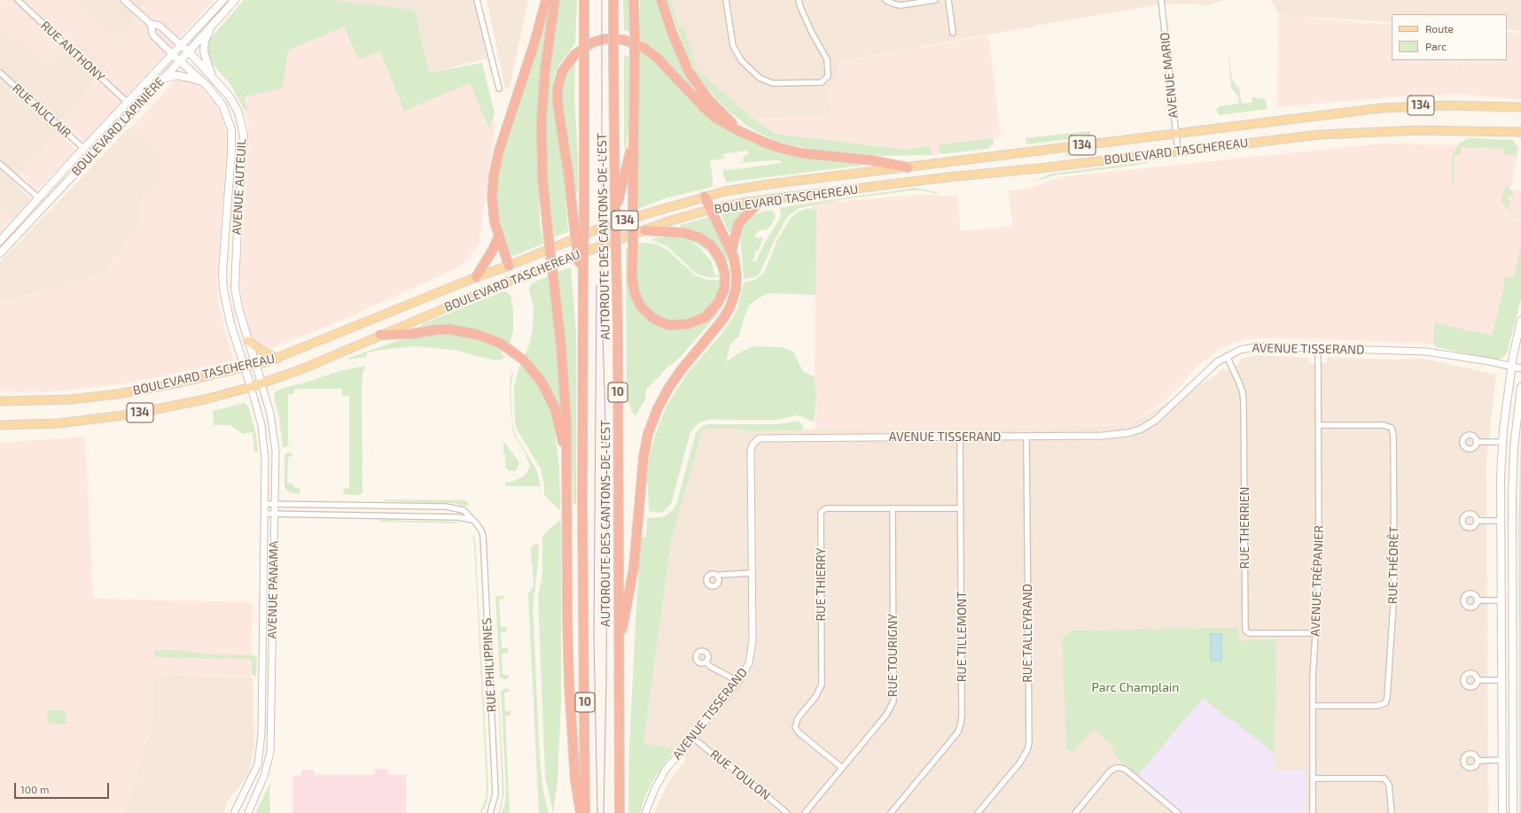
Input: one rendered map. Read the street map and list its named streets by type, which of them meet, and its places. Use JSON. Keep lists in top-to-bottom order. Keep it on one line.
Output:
{"streets":{"highway":["AUTOROUTE DES CANTONS-DE-L'EST","10"],"main road":["134","BOULEVARD LAPINIÈRE","BOULEVARD TASCHEREAU","AVENUE AUTEUIL","AVENUE PANAMA"],"street":["RUE ANTHONY","AVENUE MARIO","RUE AUCLAIR","AVENUE TISSERAND","RUE THERRIEN","RUE THÉORÊT","AVENUE TRÉPANIER","RUE THIERRY","RUE TALLEYRAND","RUE TILLEMONT","RUE TOURIGNY","RUE PHILIPPINES","RUE TOULON"]},"crossings":[["RUE ANTHONY","BOULEVARD LAPINIÈRE"],["AVENUE MARIO","BOULEVARD TASCHEREAU"],["RUE AUCLAIR","BOULEVARD LAPINIÈRE"],["BOULEVARD LAPINIÈRE","AVENUE AUTEUIL"],["BOULEVARD TASCHEREAU","AVENUE AUTEUIL"],["BOULEVARD TASCHEREAU","AVENUE PANAMA"],["AVENUE AUTEUIL","AVENUE PANAMA"],["AVENUE TISSERAND","RUE THERRIEN"],["AVENUE TISSERAND","AVENUE TRÉPANIER"],["AVENUE TISSERAND","RUE TALLEYRAND"],["AVENUE TISSERAND","RUE TILLEMONT"],["AVENUE TISSERAND","RUE TOULON"],["RUE THERRIEN","AVENUE TRÉPANIER"],["RUE THÉORÊT","AVENUE TRÉPANIER"],["RUE THIERRY","RUE TILLEMONT"],["RUE THIERRY","RUE TOURIGNY"],["AVENUE PANAMA","RUE PHILIPPINES"]],"parks":["Parc Champlain"],"legend":["Route","Parc"],"scale_bar":"100 m"}
